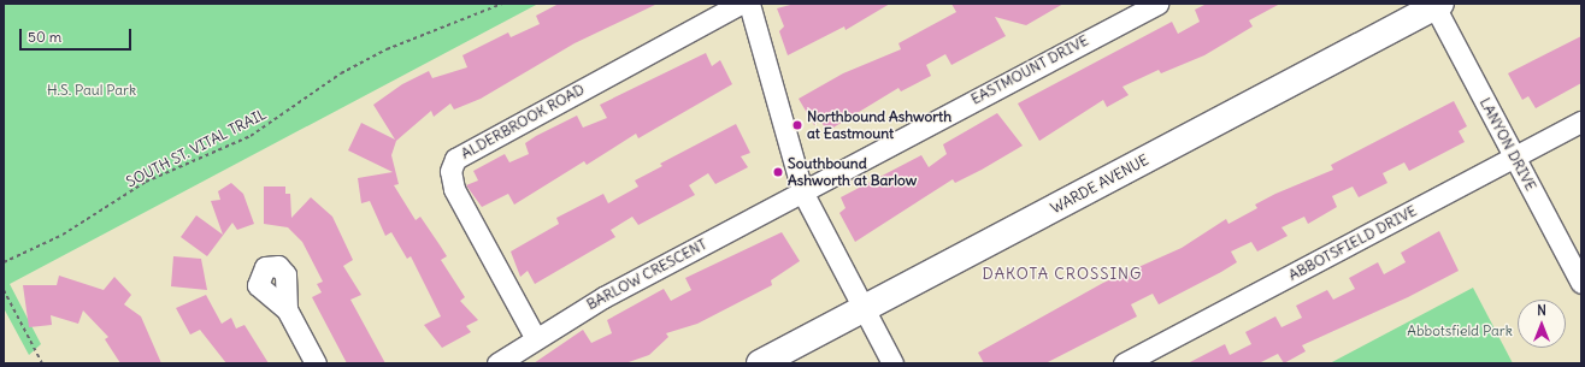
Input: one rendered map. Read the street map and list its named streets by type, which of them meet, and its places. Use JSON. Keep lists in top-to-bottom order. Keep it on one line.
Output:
{"streets":{"main road":["WARDE AVENUE"],"street":["EASTMOUNT DRIVE","ALDERBROOK ROAD","LANYON DRIVE","ABBOTSFIELD DRIVE","BARLOW CRESCENT"],"path":["SOUTH ST. VITAL TRAIL"]},"crossings":[["EASTMOUNT DRIVE","BARLOW CRESCENT"],["ALDERBROOK ROAD","BARLOW CRESCENT"],["LANYON DRIVE","WARDE AVENUE"],["LANYON DRIVE","ABBOTSFIELD DRIVE"]],"districts":["DAKOTA CROSSING"],"parks":["H.S. Paul Park","Abbotsfield Park"],"places":["Northbound Ashworth at Eastmount","Southbound Ashworth at Barlow"],"scale_bar":"50 m","north":"top"}
